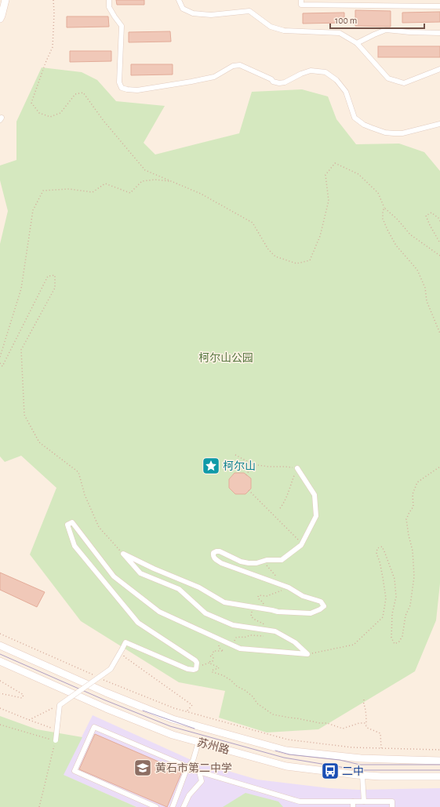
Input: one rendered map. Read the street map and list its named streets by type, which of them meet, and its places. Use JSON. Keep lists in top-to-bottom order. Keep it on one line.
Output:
{"streets":{"main road":["苏州路"]},"parks":["柯尔山公园"],"places":{"place":["柯尔山"],"school or university":["黄石市第二中学"],"bus stop":["二中"]},"scale_bar":"100 m"}
